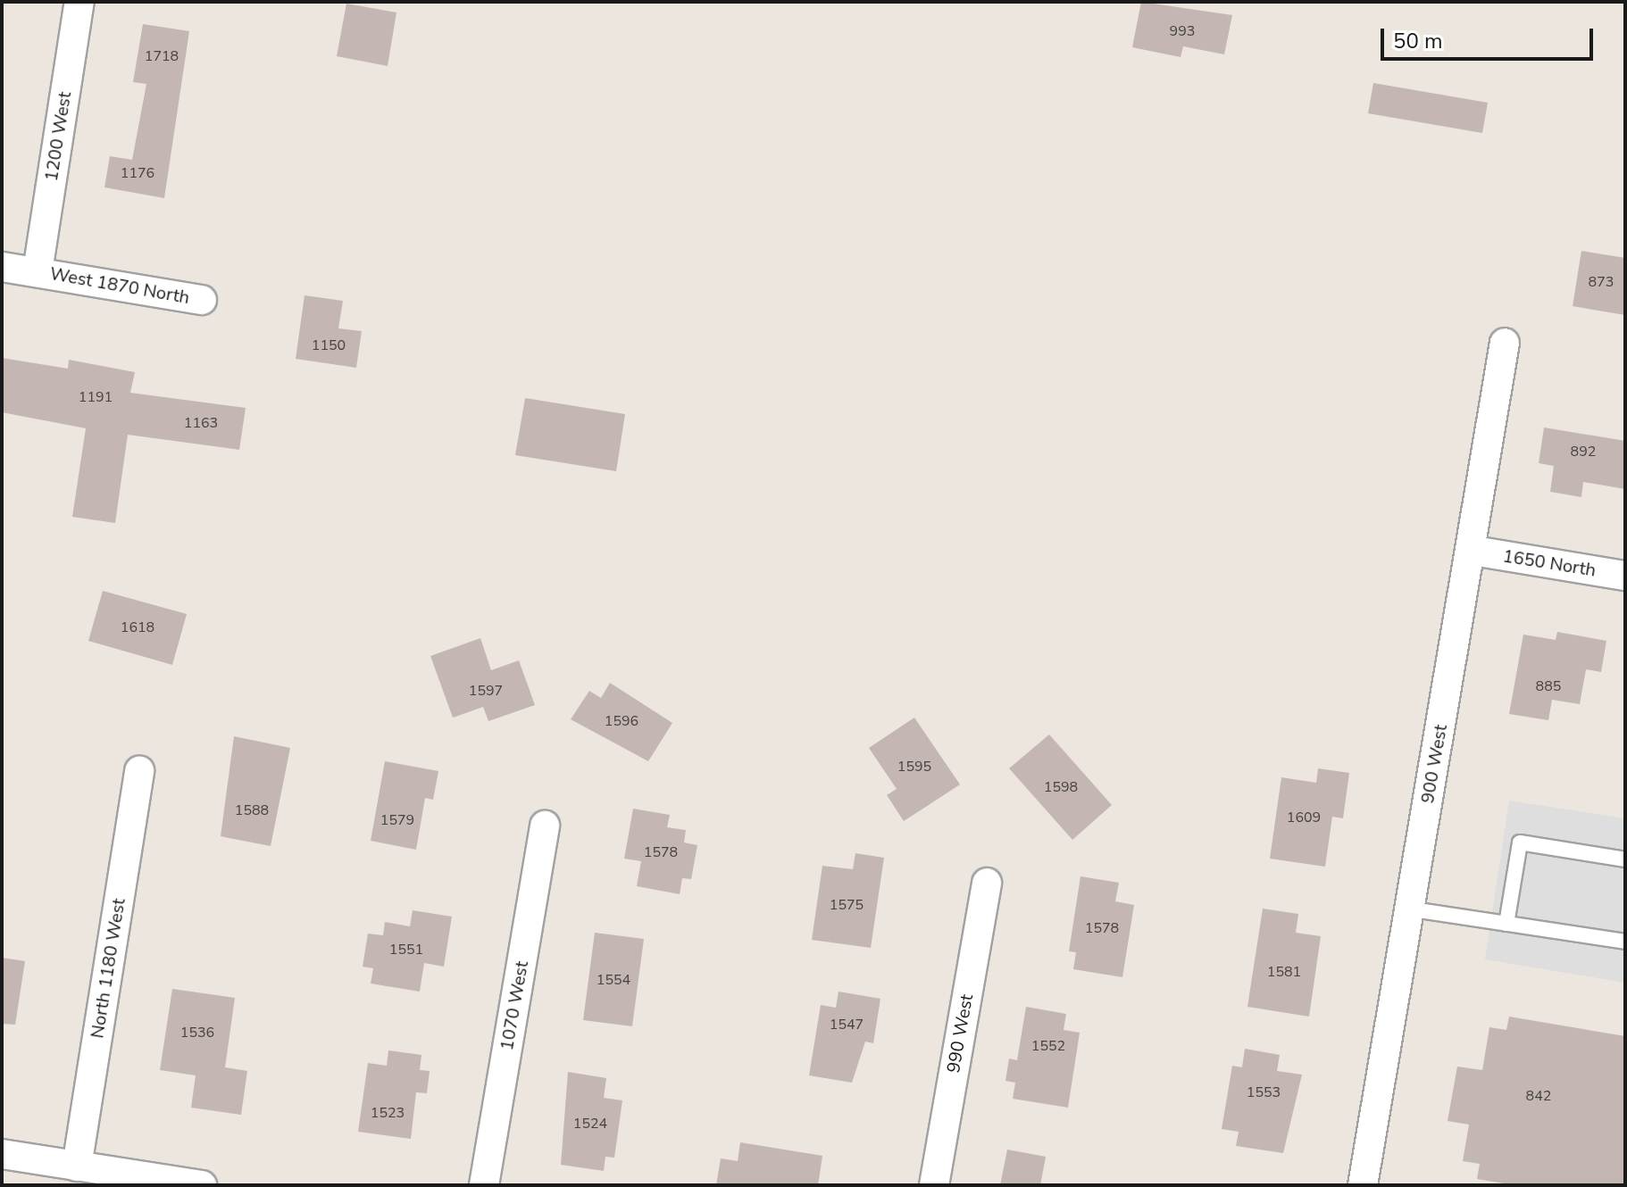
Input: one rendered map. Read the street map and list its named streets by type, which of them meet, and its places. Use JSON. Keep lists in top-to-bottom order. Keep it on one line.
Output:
{"streets":{"street":["1200 West","West 1870 North","1650 North","900 West","North 1180 West","1070 West","990 West"]},"crossings":[["1200 West","West 1870 North"],["1650 North","900 West"]],"house_numbers":["993","1718","1176","873","1150","1191","1163","892","1618","885","1597","1596","1595","1598","1588","1609","1579","1578","1575","1578","1551","1581","1554","1547","1536","1552","1553","842","1523","1524"],"scale_bar":"50 m"}
